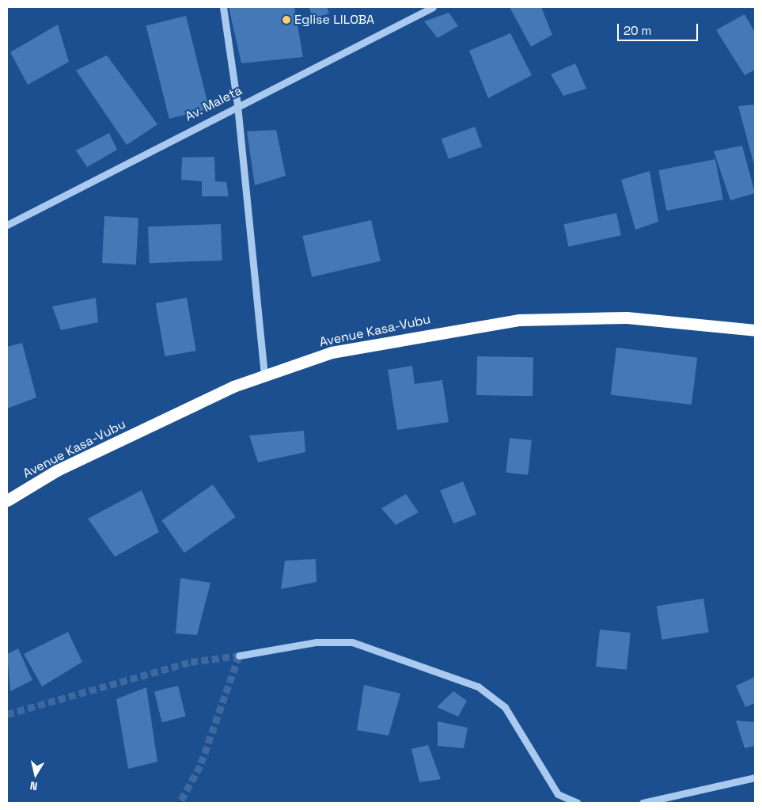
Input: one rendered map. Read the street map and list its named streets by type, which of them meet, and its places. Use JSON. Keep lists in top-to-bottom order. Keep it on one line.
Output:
{"streets":{"highway":["Avenue Kasa-Vubu"],"street":["Av. Maleta"]},"places":["Eglise LILOBA"],"scale_bar":"20 m","north":"bottom"}
